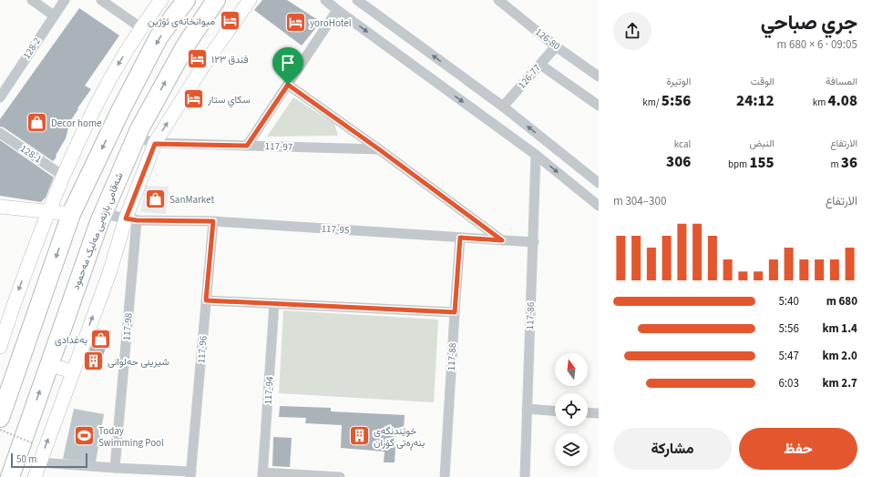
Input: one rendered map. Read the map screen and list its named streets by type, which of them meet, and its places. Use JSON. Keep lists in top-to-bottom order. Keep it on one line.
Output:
{"streets":{"highway":["شەقامی بازنەیی مەلیک مەحمود"],"street":["126-80","128-2","126-77","117-97","128-1","117-95","117-86","117-98","117-96","117-88","117-94"]},"crossings":[["126-80","126-77"],["117-97","شەقامی بازنەیی مەلیک مەحمود"],["117-95","117-86"],["117-95","117-98"],["117-95","117-96"],["117-95","117-88"]],"places":{"hotel":["میوانخانەی ئۆژین","yoroHotel","فندق ١٢٣","سكاي ستار"],"shop":["Decor home","SanMarket","بەغدادی"],"building":["شیرینی ‌حەلوانی","خوێندنگەی بنەڕەتی گۆران"],"sports":["Today Swimming Pool"]},"scale_bar":"50 m","north":"top","page":{"heading":["جري صباحي","09:05 · 6 × 680 m"],"stats":[["المسافة","4.08 km"],["الوقت","24:12"],["الوتيرة","5:56 /km"],["الارتفاع","36 m"],["النبض","155 bpm"],["kcal","306"]],"chart":["الارتفاع","300–304 m"],"list":[{"name":"680 m","note":"5:40"},{"name":"1.4 km","note":"5:56"},{"name":"2.0 km","note":"5:47"},{"name":"2.7 km","note":"6:03"}],"buttons":["حفظ","مشاركة"],"scale":"50 m"}}
